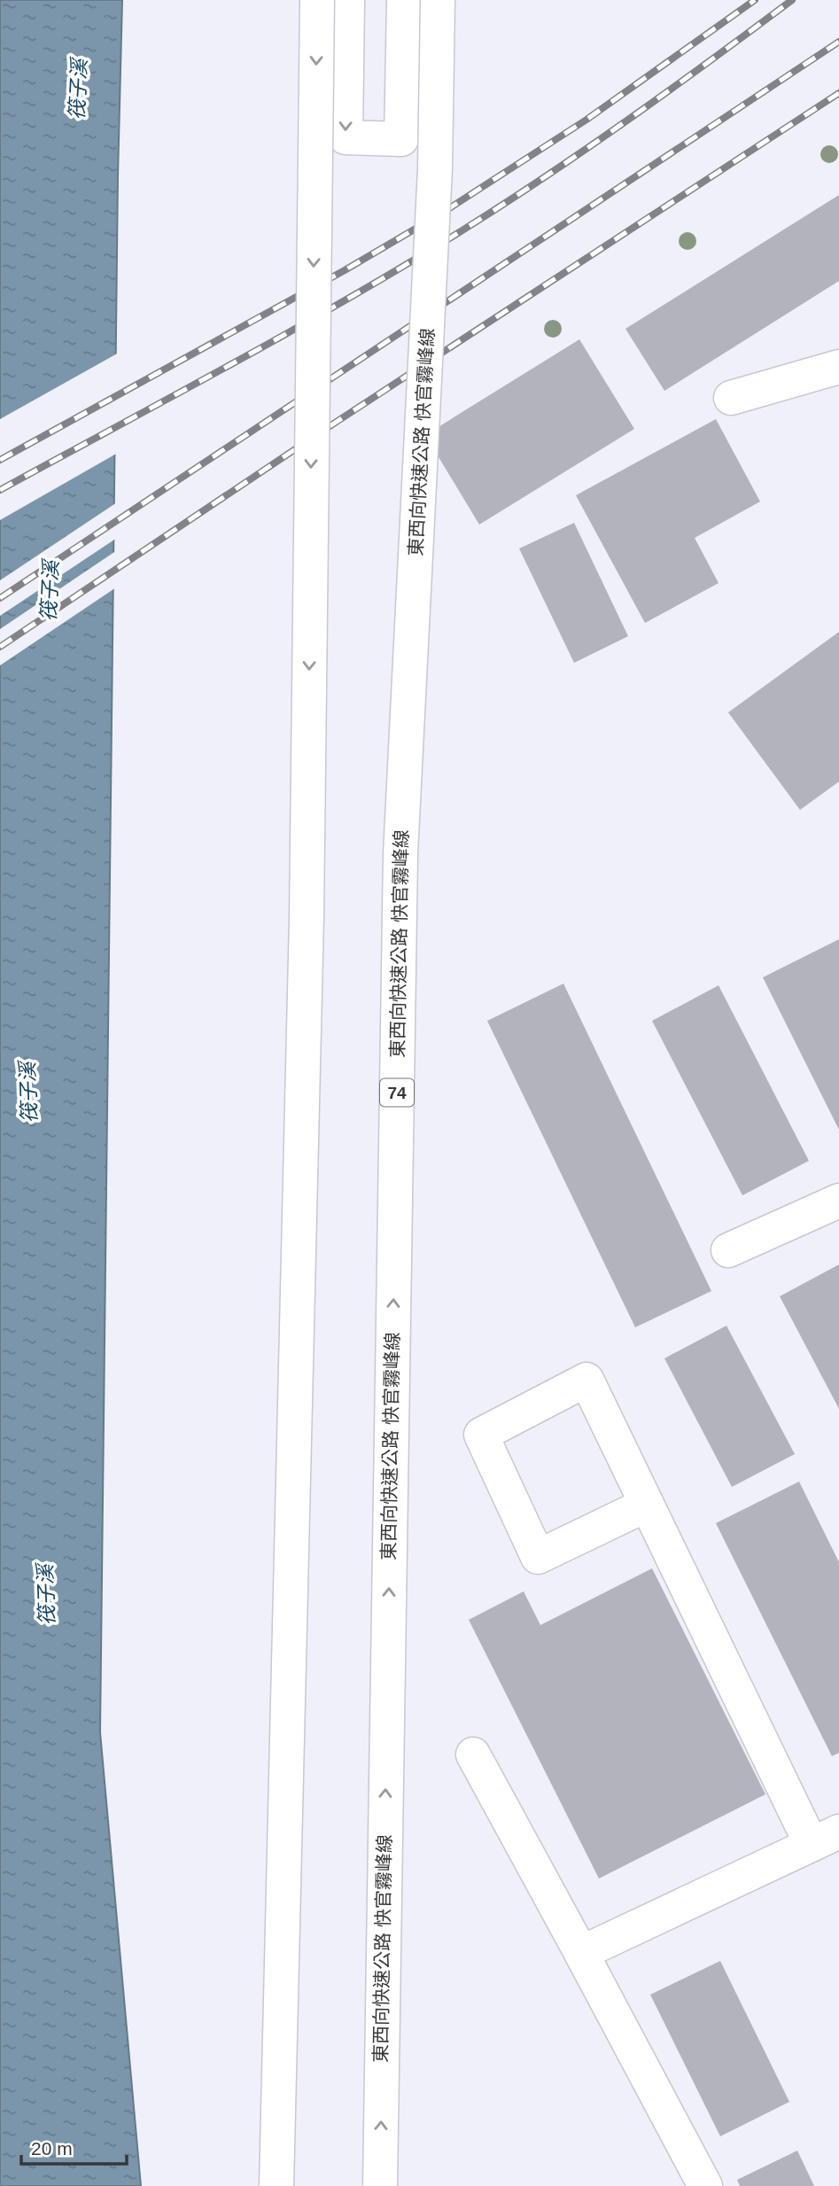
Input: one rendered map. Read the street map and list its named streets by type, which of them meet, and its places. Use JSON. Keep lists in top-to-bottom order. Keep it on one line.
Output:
{"streets":{"main road":["東西向快速公路 快官霧峰線","74"]},"water":["筏子溪"],"scale_bar":"20 m"}
